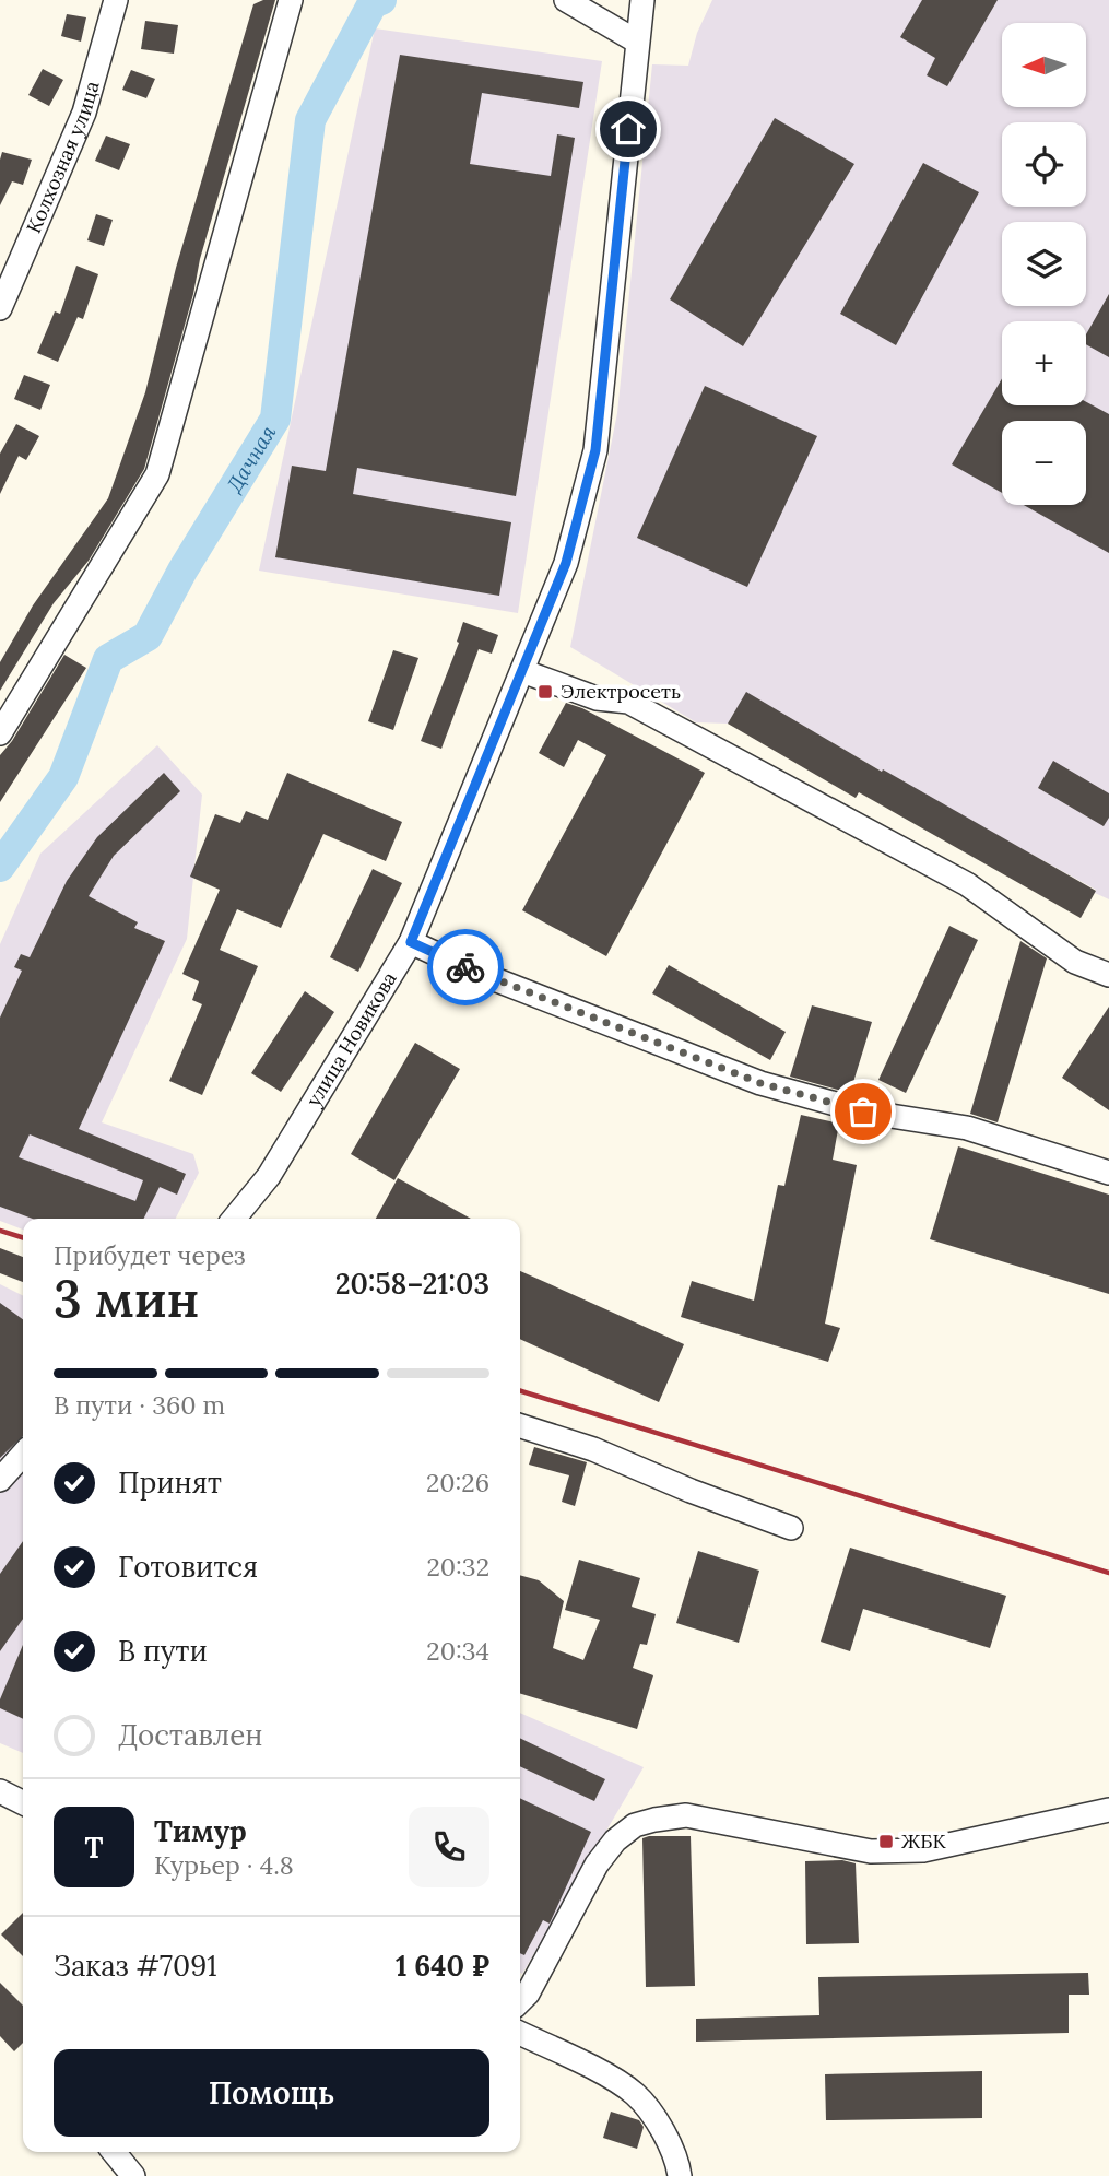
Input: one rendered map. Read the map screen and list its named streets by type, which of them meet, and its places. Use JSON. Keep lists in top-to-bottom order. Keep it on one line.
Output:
{"streets":{"street":["Колхозная улица","улица Новикова"]},"water":["Дачная"],"places":{"transit":["Электросеть","ЖБК"]},"north":"left","page":{"map_buttons":["+","−"],"heading":["3 мин","Прибудет через","20:58–21:03"],"panel":["Тимур","Курьер · 4.8","Заказ #7091","1 640 ₽"],"bar":"В пути · 360 m","list":[["Принят","20:26"],["Готовится","20:32"],["В пути","20:34"],"Доставлен"],"round":"Т","buttons":"Помощь"}}
